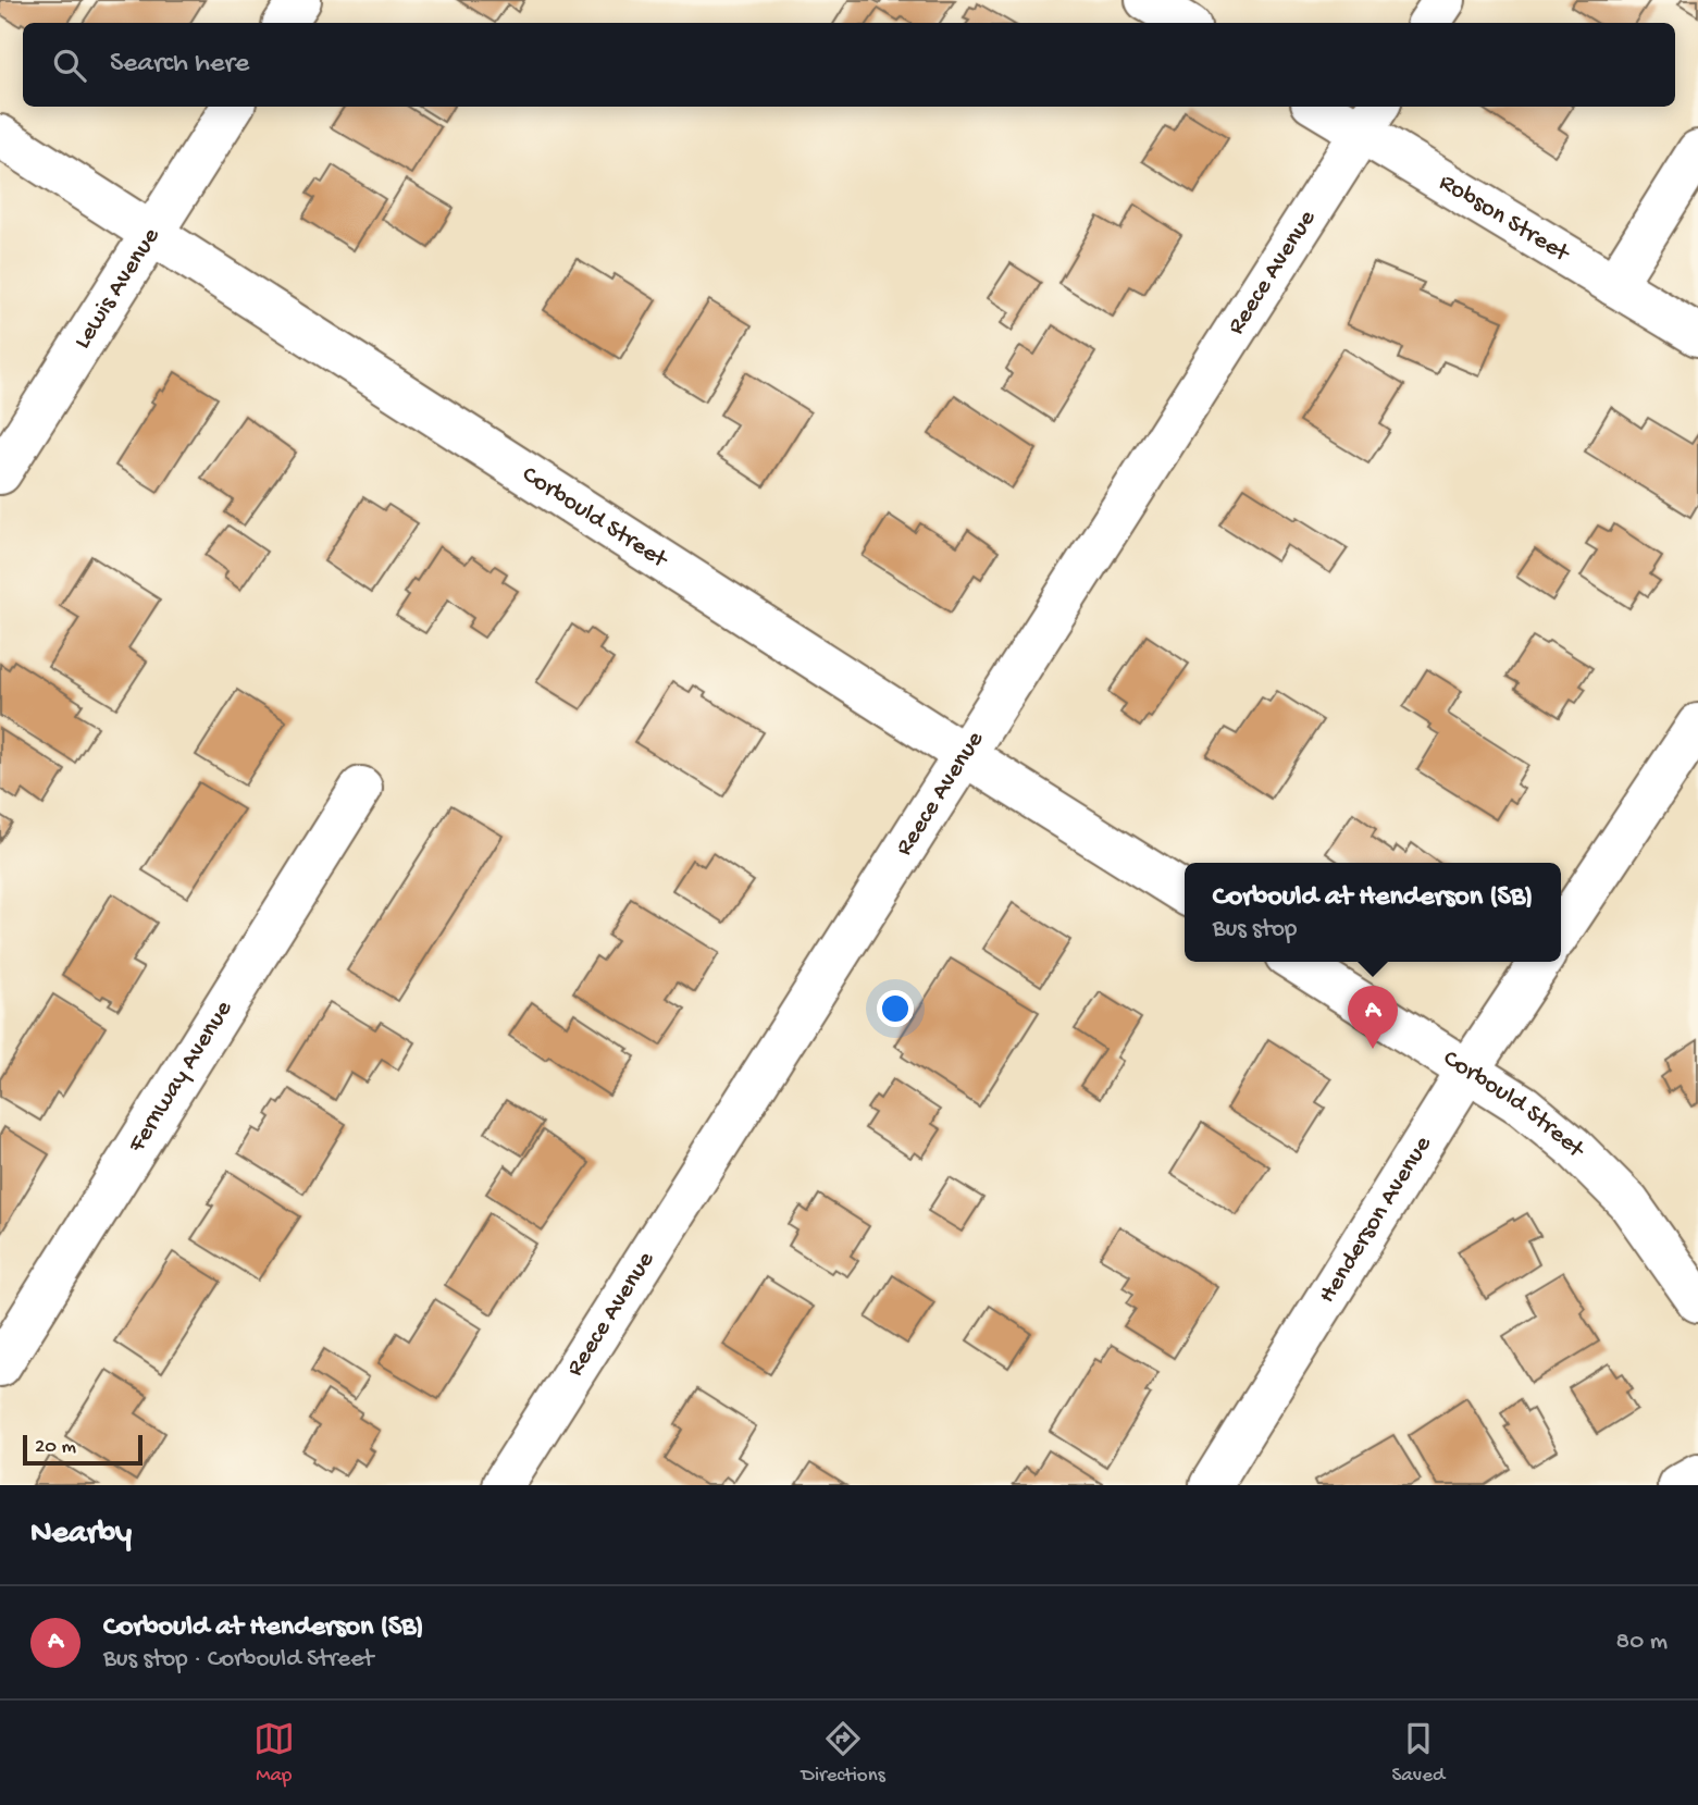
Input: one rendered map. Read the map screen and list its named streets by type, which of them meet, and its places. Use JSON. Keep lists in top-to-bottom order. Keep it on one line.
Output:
{"streets":{"street":["Robson Street","Reece Avenue","Lewis Avenue","Corbould Street","Fernway Avenue","Henderson Avenue"]},"crossings":[["Robson Street","Reece Avenue"],["Reece Avenue","Corbould Street"],["Lewis Avenue","Corbould Street"],["Corbould Street","Henderson Avenue"]],"scale_bar":"20 m","page":{"search":"Search here","popup":["Corbould at Henderson (SB)","Bus stop"],"pins":"A","scale":"20 m","heading":"Nearby","list":[{"mark":"A","name":"Corbould at Henderson (SB)","note":"Bus stop · Corbould Street","value":"80 m"}],"nav":["Map","Directions","Saved"]}}
